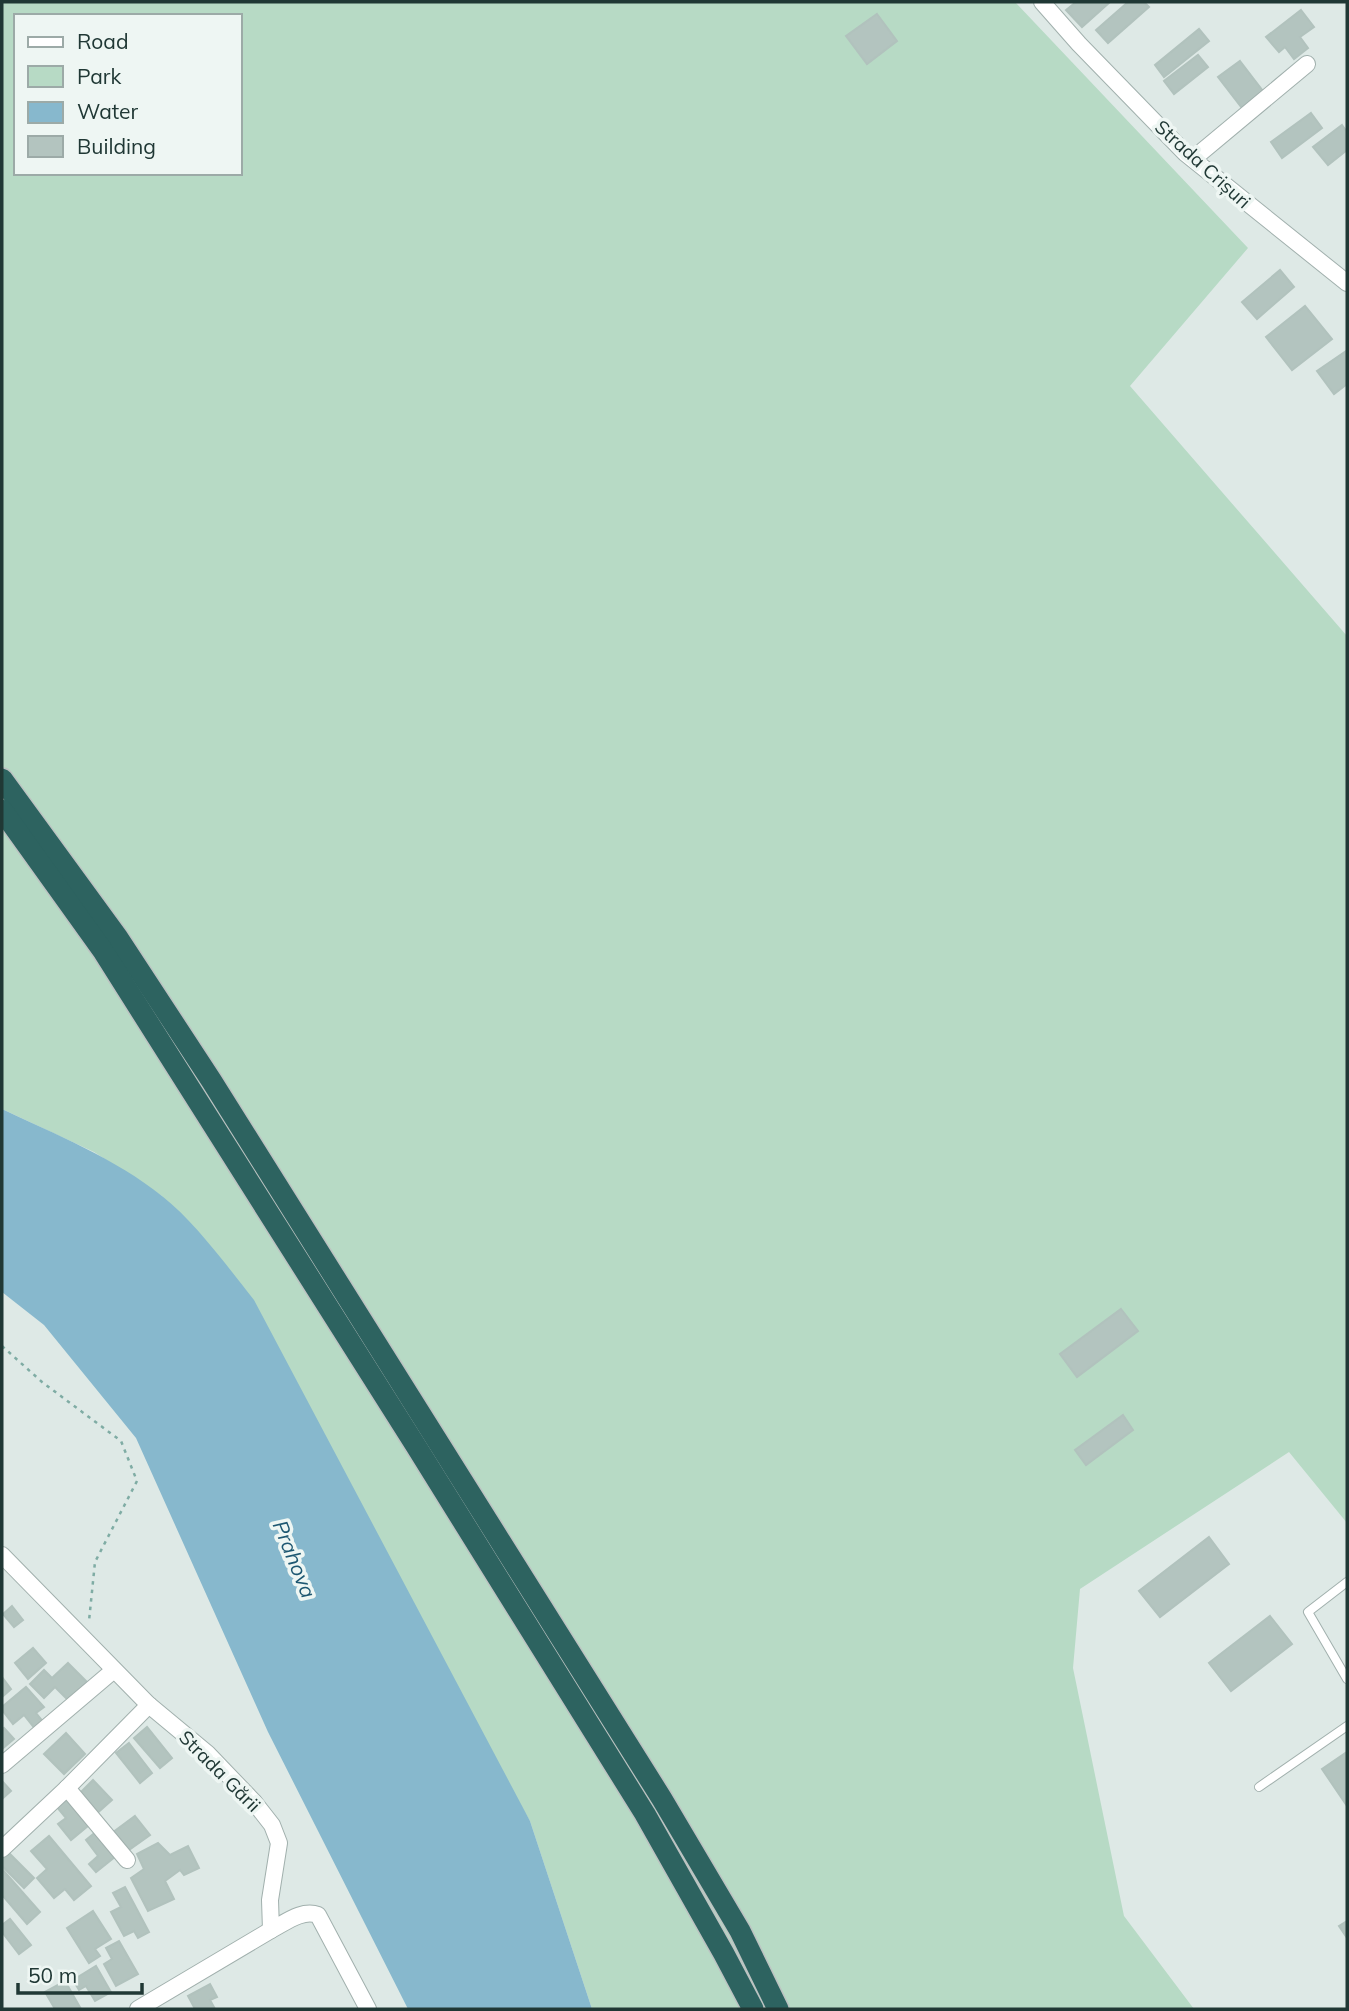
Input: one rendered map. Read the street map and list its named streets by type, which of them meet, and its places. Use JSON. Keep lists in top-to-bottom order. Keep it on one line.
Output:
{"streets":{"street":["Strada Crișuri","Strada Gării"]},"water":["Prahova"],"legend":["Road","Park","Water","Building"],"scale_bar":"50 m"}
